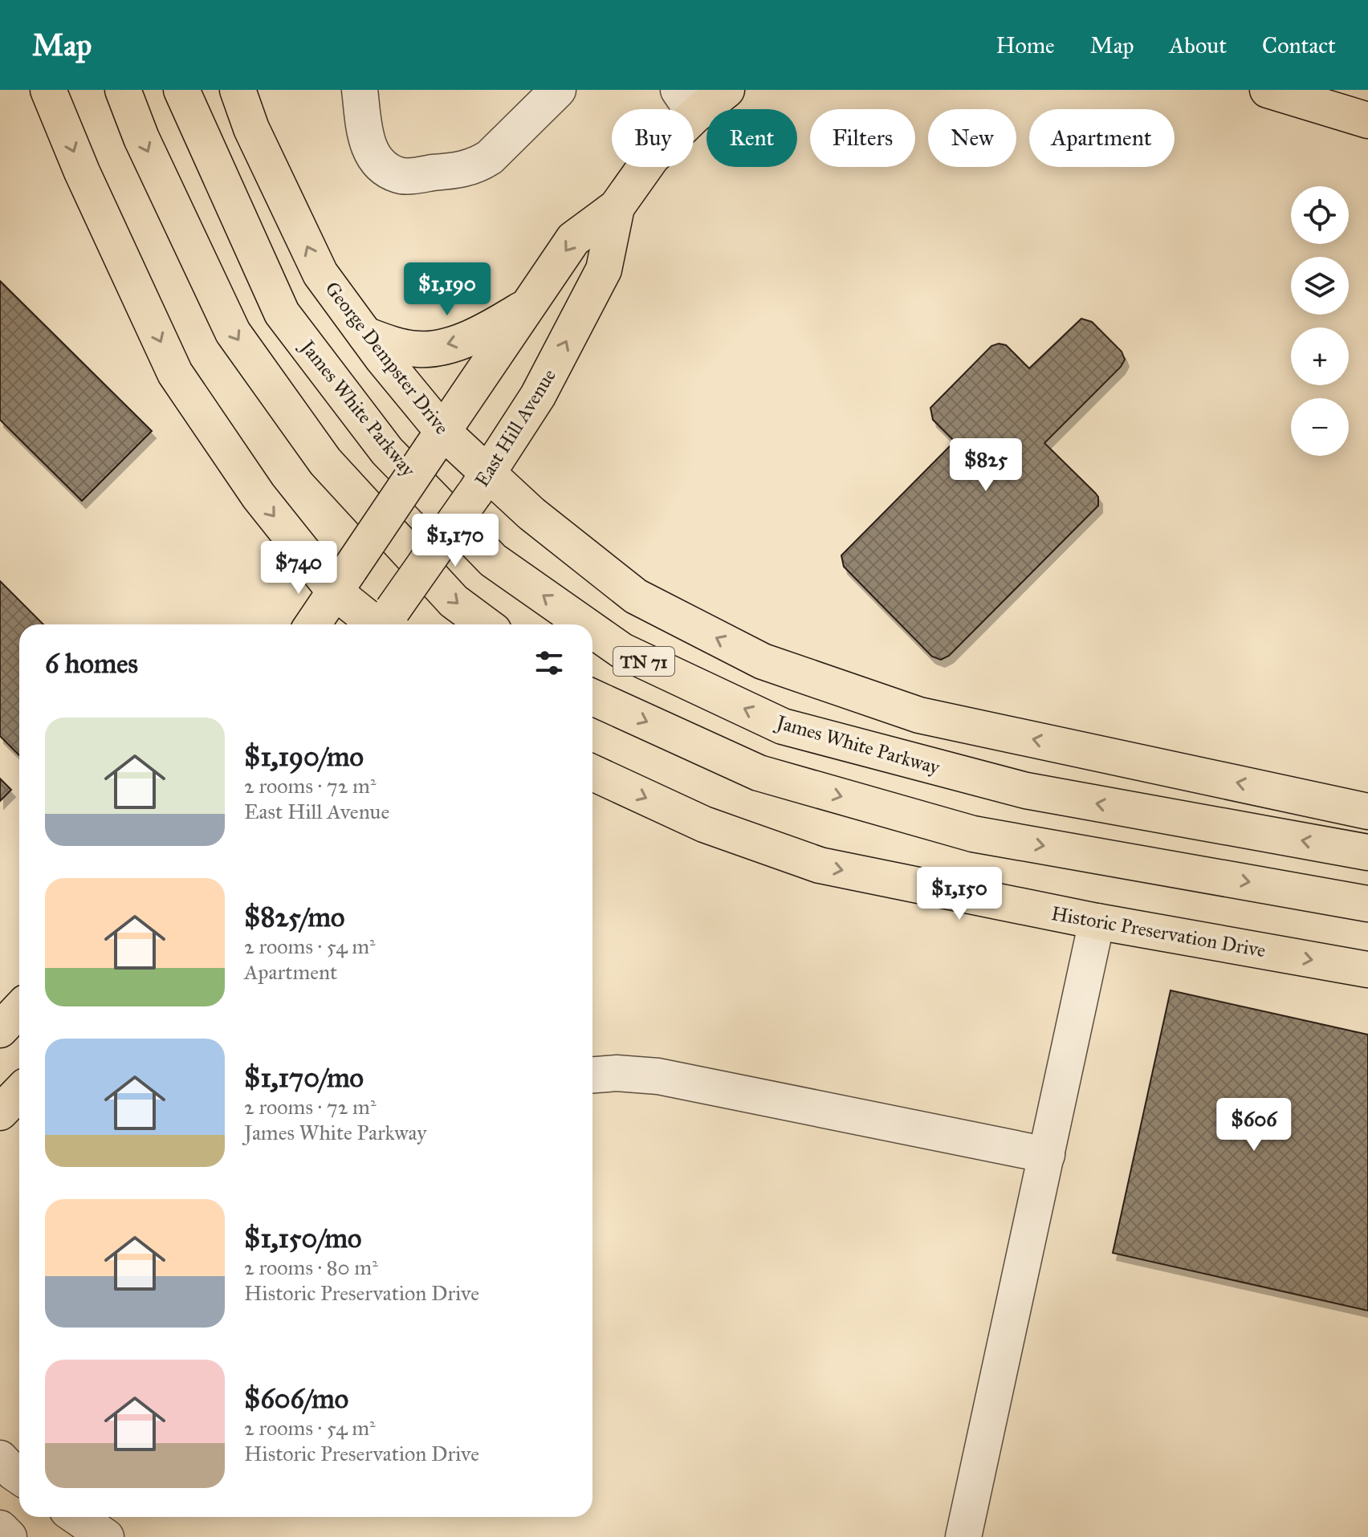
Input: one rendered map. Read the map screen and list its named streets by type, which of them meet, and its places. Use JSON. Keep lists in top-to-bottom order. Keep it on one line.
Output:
{"streets":{"main road":["George Dempster Drive","James White Parkway","East Hill Avenue","TN 71","Historic Preservation Drive"]},"crossings":[["George Dempster Drive","East Hill Avenue"]],"page":{"header":"Map","nav":["Home","Map","About","Contact"],"chip":["Buy","Rent","Filters","New","Apartment"],"map_buttons":["+","−"],"price":["$1,190","$825","$1,170","$740","$1,150","$606"],"heading":"6 homes","list":[{"name":"$1,190/mo","note":"2 rooms · 72 m² · East Hill Avenue"},{"name":"$825/mo","note":"2 rooms · 54 m² · Apartment"},{"name":"$1,170/mo","note":"2 rooms · 72 m² · James White Parkway"},{"name":"$1,150/mo","note":"2 rooms · 80 m² · Historic Preservation Drive"},{"name":"$606/mo","note":"2 rooms · 54 m² · Historic Preservation Drive"}]}}
